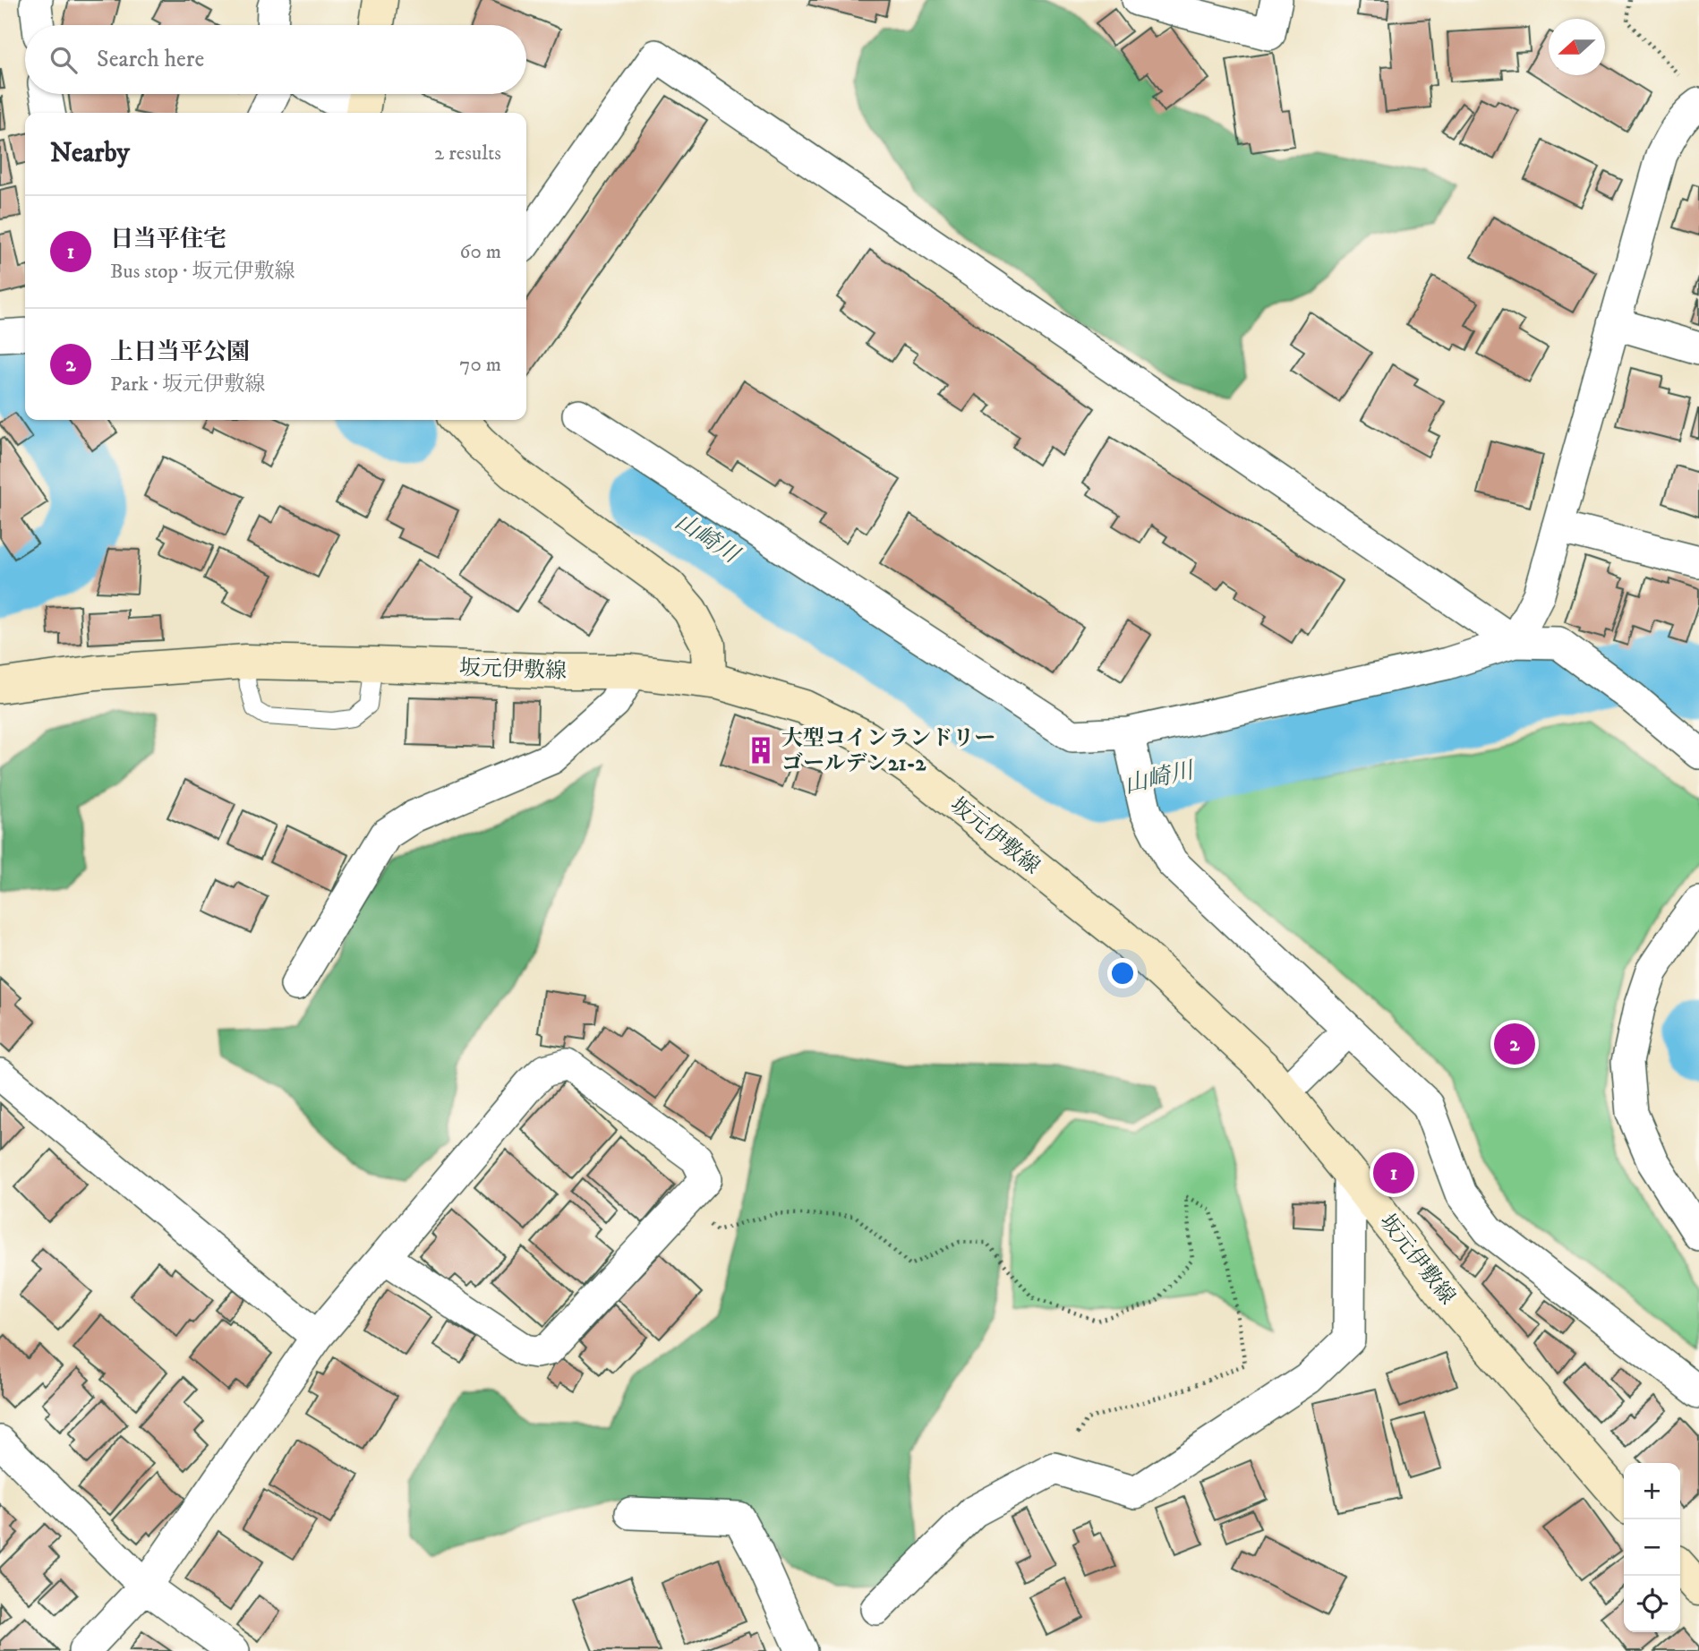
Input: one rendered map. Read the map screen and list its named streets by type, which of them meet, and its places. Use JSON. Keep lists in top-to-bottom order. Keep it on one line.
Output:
{"streets":{"main road":["坂元伊敷線"]},"water":["山崎川"],"places":{"building":["大型コインランドリー ゴールデン21-2"]},"north":"left","page":{"search":"Search here","heading":["Nearby","2 results"],"list":[{"mark":"1","name":"日当平住宅","note":"Bus stop · 坂元伊敷線","value":"60 m"},{"mark":"2","name":"上日当平公園","note":"Park · 坂元伊敷線","value":"70 m"}],"pins":["2","1"],"map_buttons":["+","−"]}}
